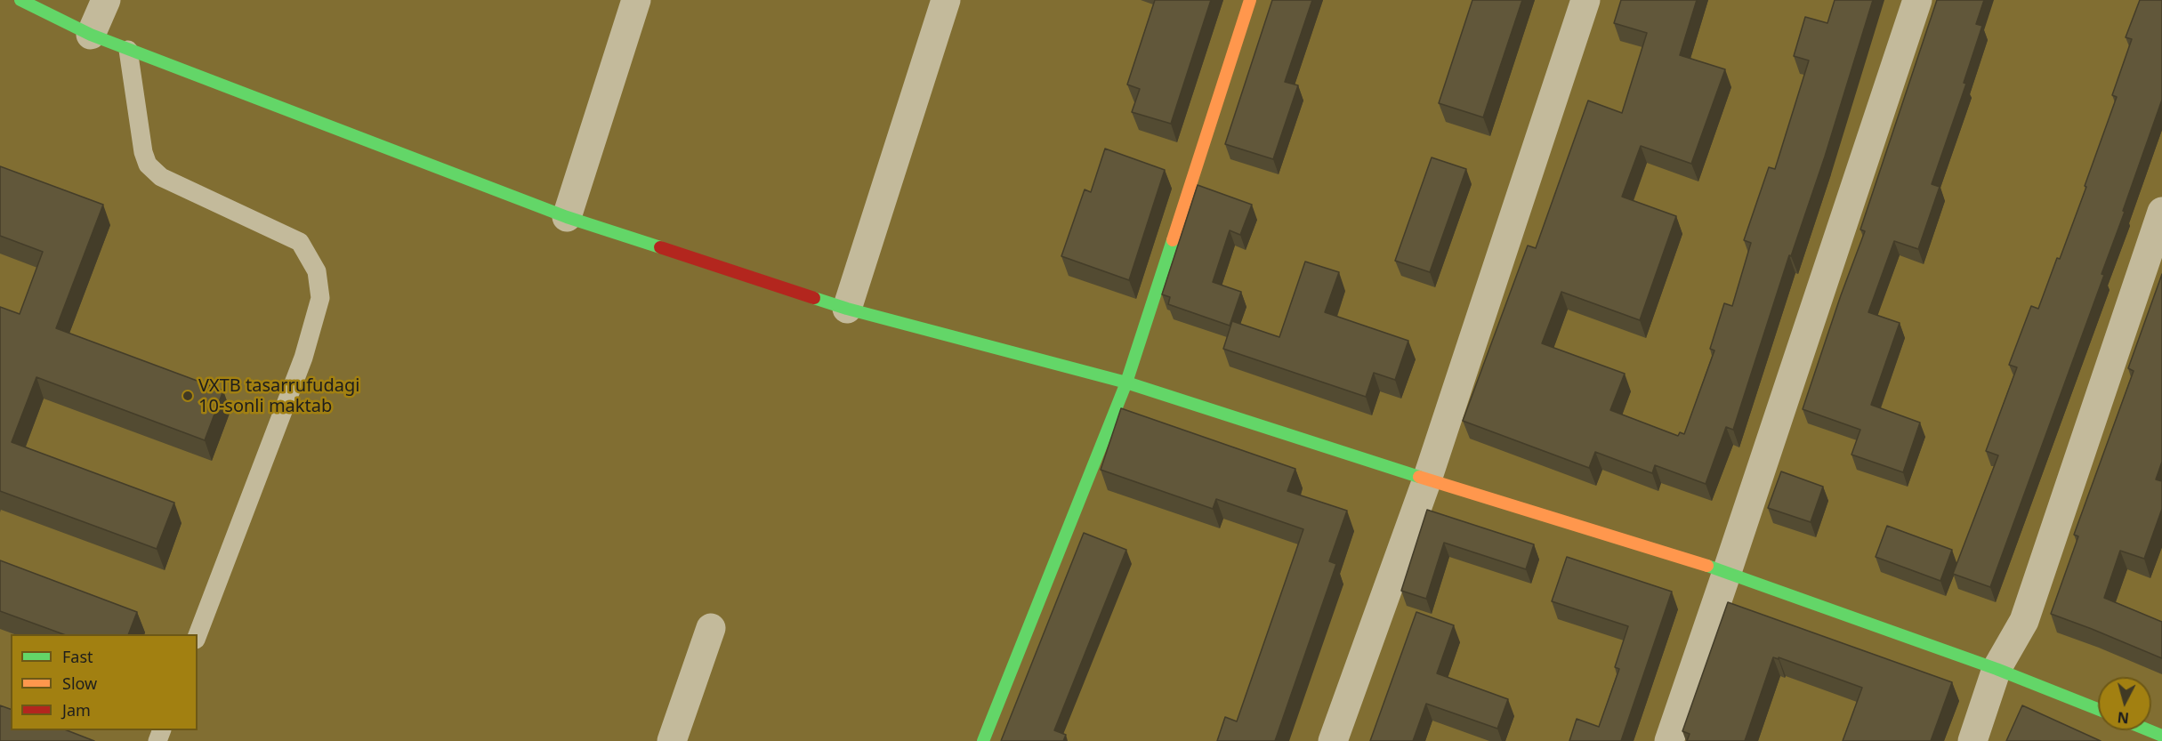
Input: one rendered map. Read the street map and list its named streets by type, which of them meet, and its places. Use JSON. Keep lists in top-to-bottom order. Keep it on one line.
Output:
{"places":["VXTB tasarrufudagi 10-sonli maktab"],"legend":["Fast","Slow","Jam"],"north":"bottom"}
